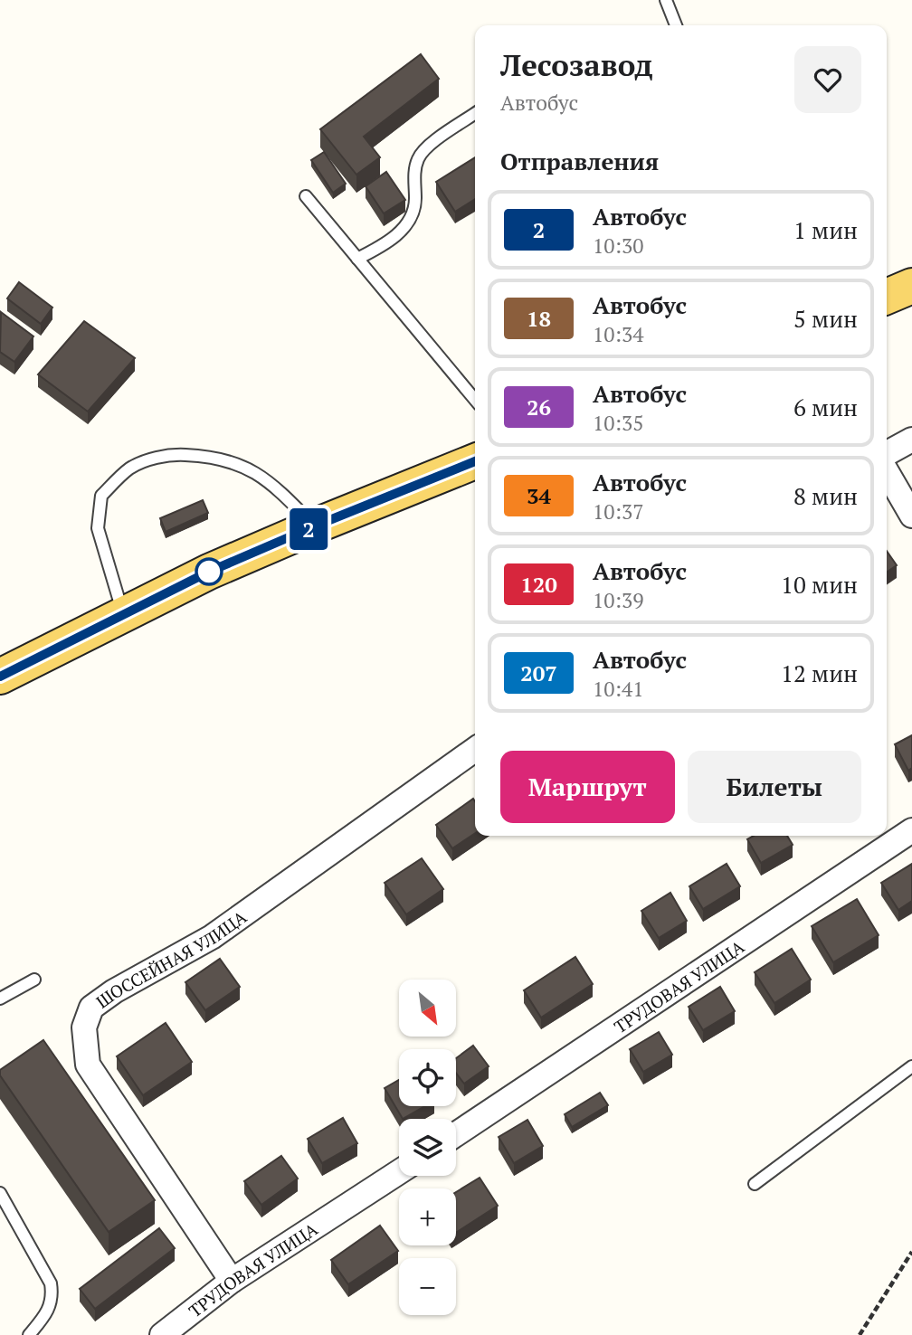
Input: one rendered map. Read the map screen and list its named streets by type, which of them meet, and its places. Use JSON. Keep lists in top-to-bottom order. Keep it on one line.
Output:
{"streets":{"street":["ШОССЕЙНАЯ УЛИЦА","ТРУДОВАЯ УЛИЦА"]},"crossings":[["ШОССЕЙНАЯ УЛИЦА","ТРУДОВАЯ УЛИЦА"]],"lines":["bus line 2"],"north":"bottom right","page":{"on_map":"2","heading":[["Лесозавод","Автобус"],"Отправления"],"list":[{"mark":"2","name":"Автобус","note":"10:30","value":"1 мин"},{"mark":"18","name":"Автобус","note":"10:34","value":"5 мин"},{"mark":"26","name":"Автобус","note":"10:35","value":"6 мин"},{"mark":"34","name":"Автобус","note":"10:37","value":"8 мин"},{"mark":"120","name":"Автобус","note":"10:39","value":"10 мин"},{"mark":"207","name":"Автобус","note":"10:41","value":"12 мин"}],"buttons":["Маршрут","Билеты"],"map_buttons":["+","−"]}}
